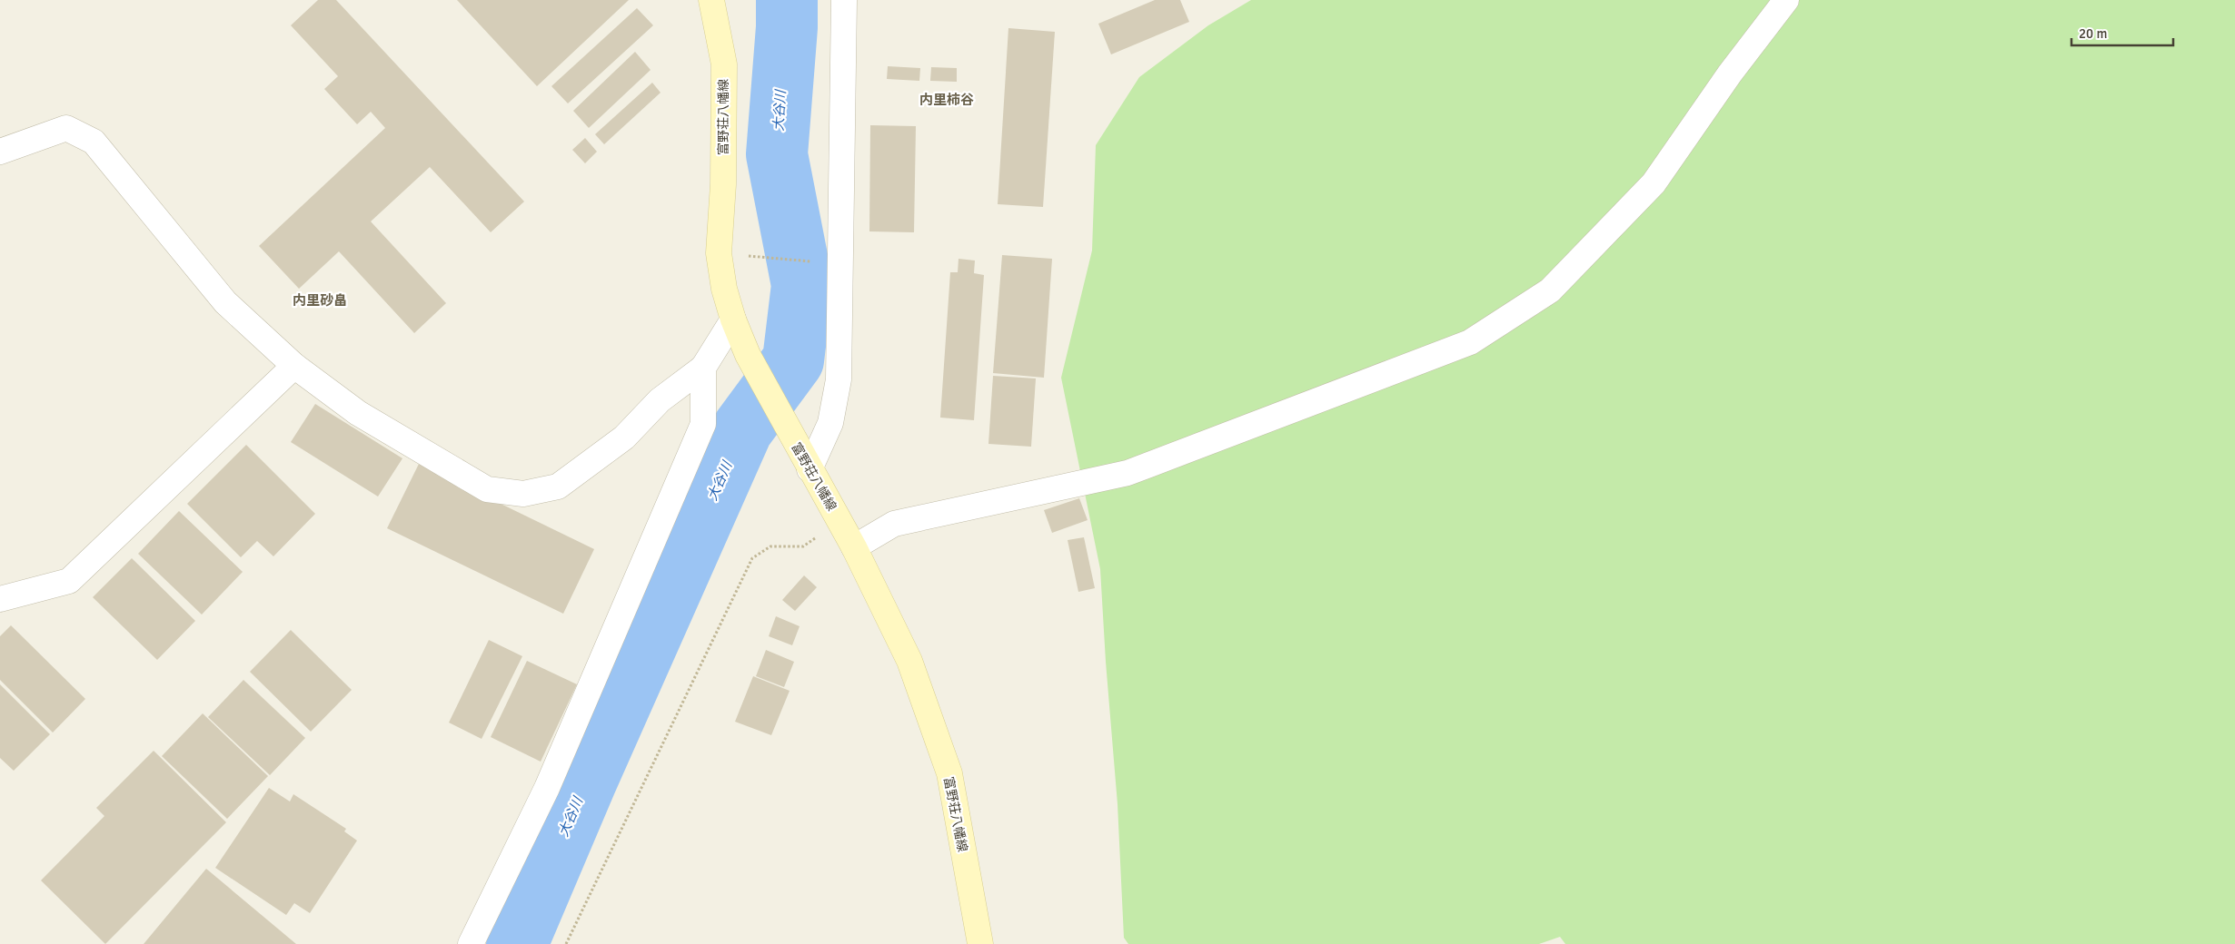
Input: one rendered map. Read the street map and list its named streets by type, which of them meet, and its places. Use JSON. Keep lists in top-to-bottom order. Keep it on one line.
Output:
{"streets":{"main road":["富野荘八幡線"]},"districts":["内里柿谷","内里砂畠"],"water":["大谷川"],"scale_bar":"20 m"}
